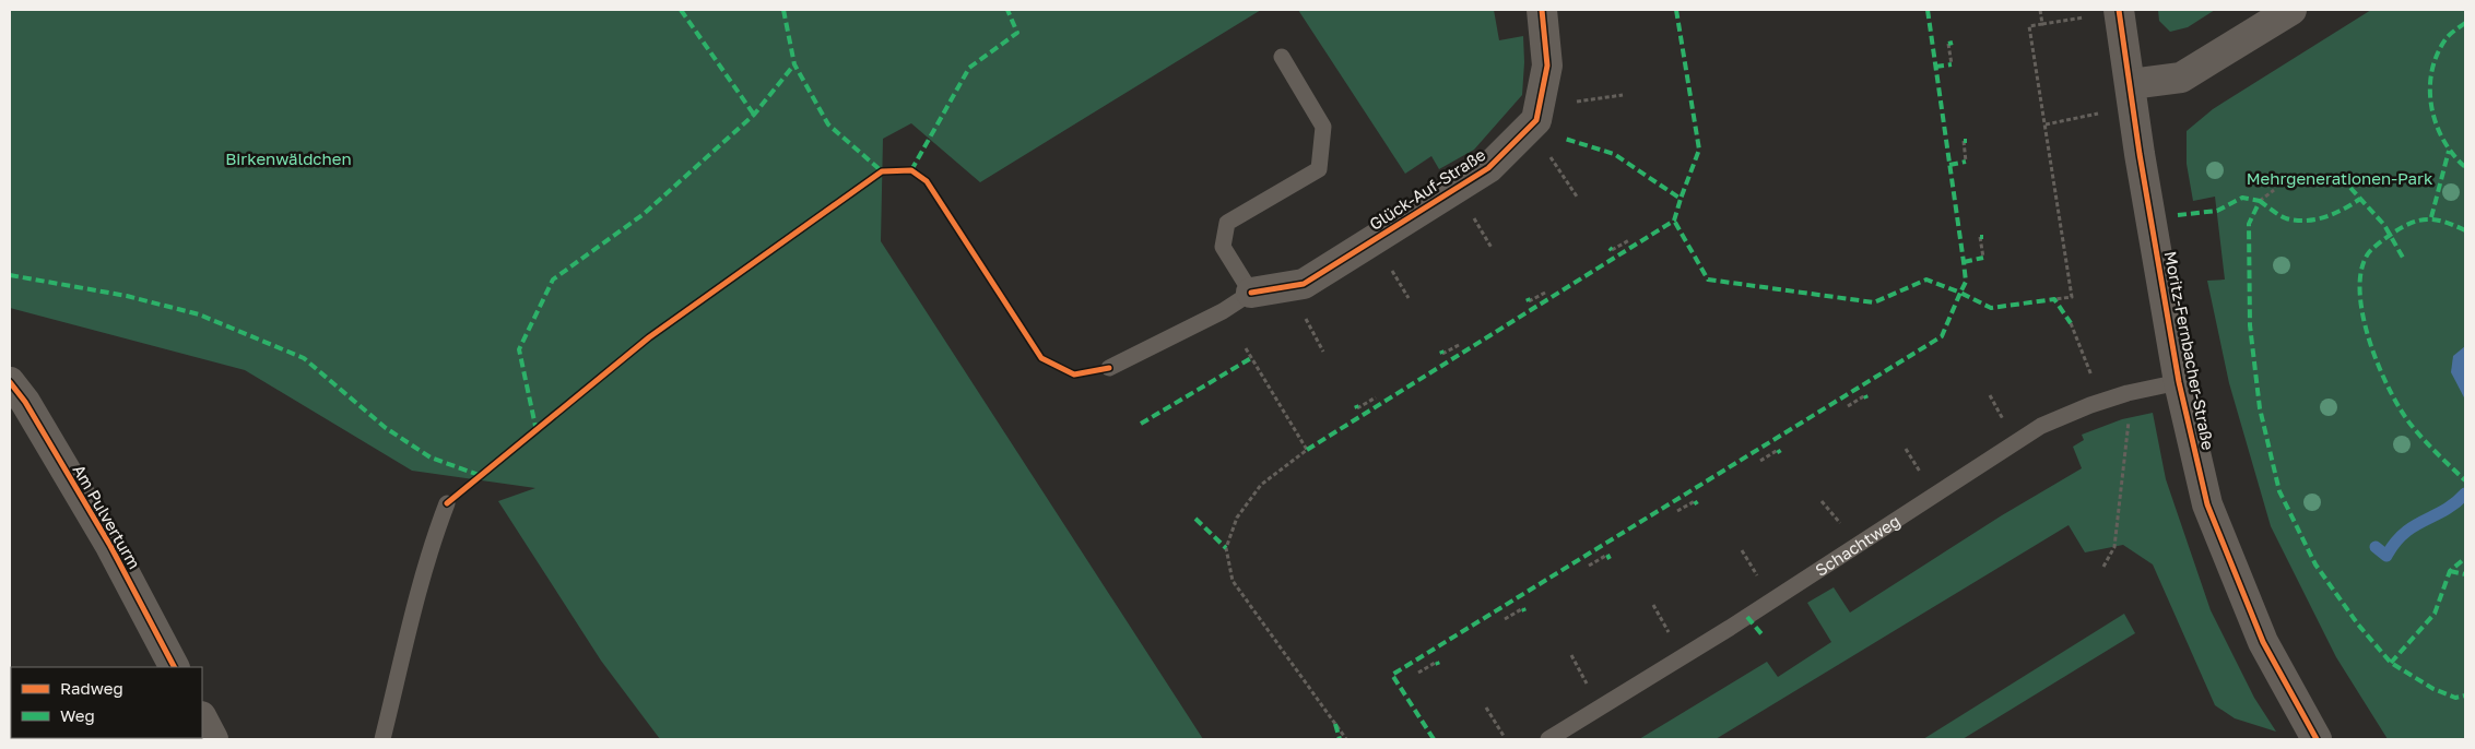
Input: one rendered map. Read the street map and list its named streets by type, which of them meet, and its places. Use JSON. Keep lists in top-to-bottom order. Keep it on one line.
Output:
{"streets":{"street":["Glück-Auf-Straße","Moritz-Fernbacher-Straße","Am Pulverturm"],"lane":["Schachtweg"]},"crossings":[["Moritz-Fernbacher-Straße","Schachtweg"]],"parks":["Birkenwäldchen","Mehrgenerationen-Park"],"legend":["Radweg","Weg"]}
